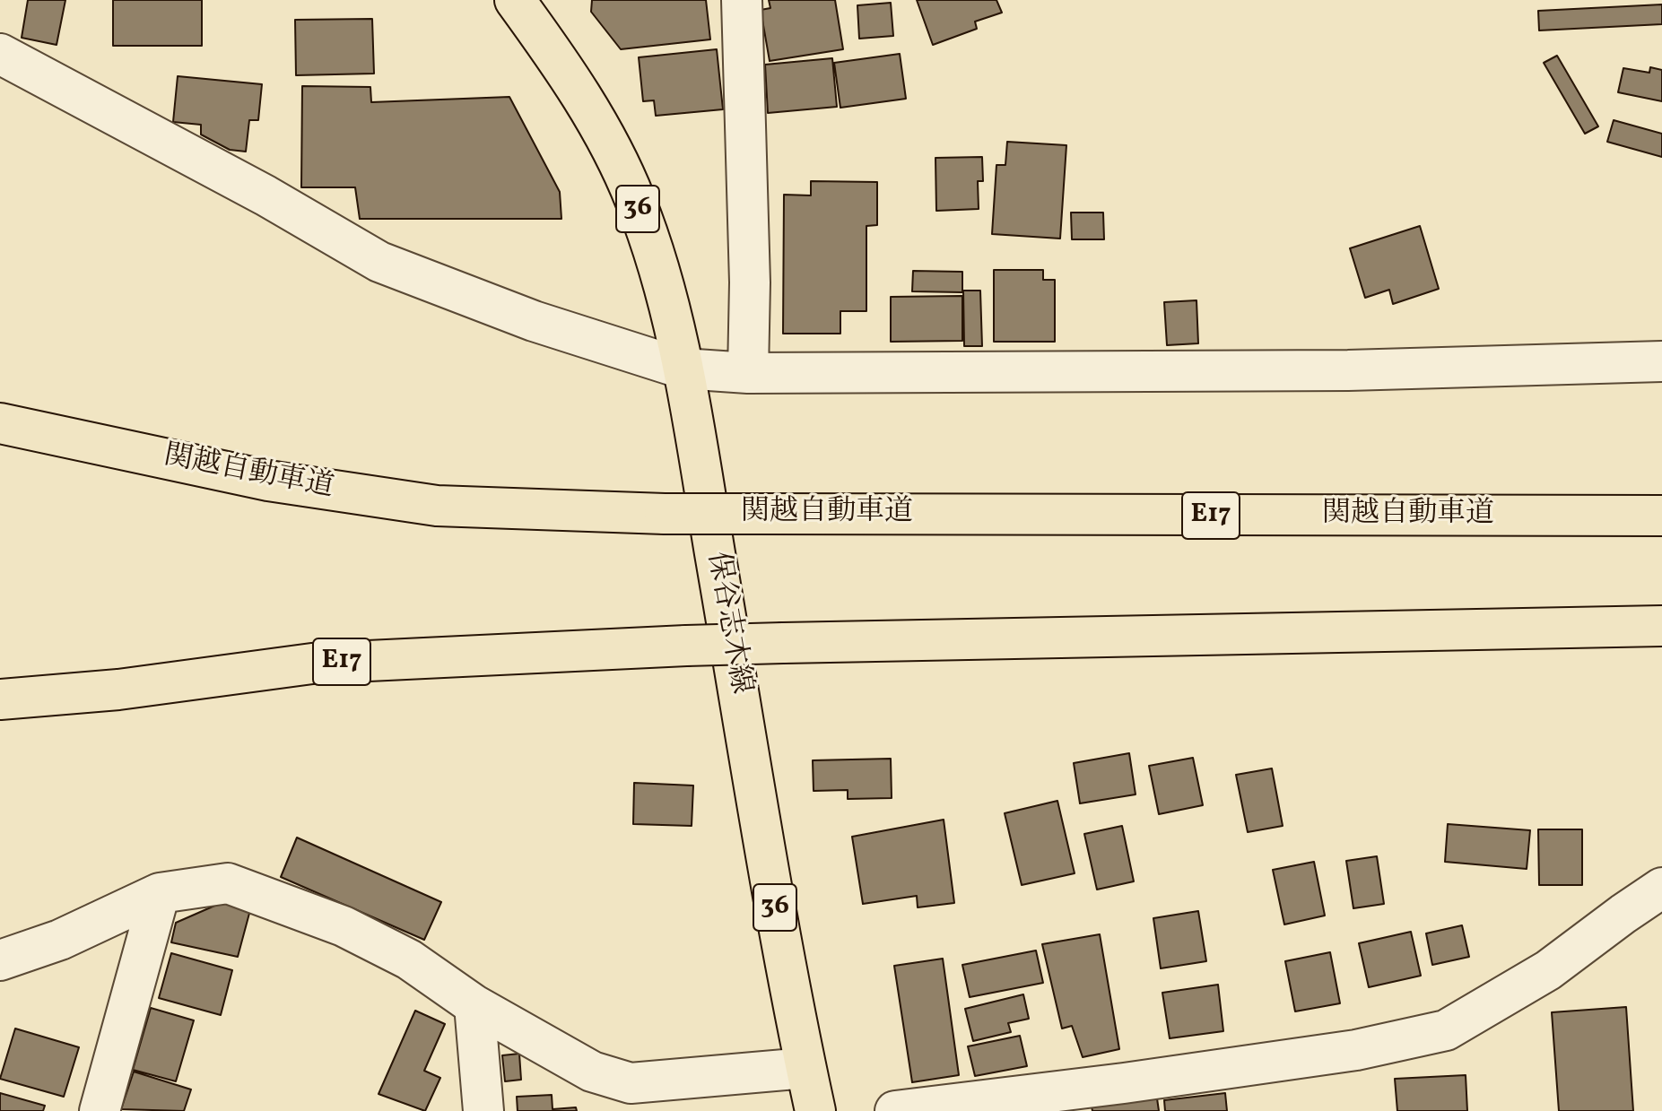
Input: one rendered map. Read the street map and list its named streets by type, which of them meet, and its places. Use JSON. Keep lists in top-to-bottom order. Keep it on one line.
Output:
{"streets":{"main road":["36","関越自動車道","E17","保谷志木線"]}}
